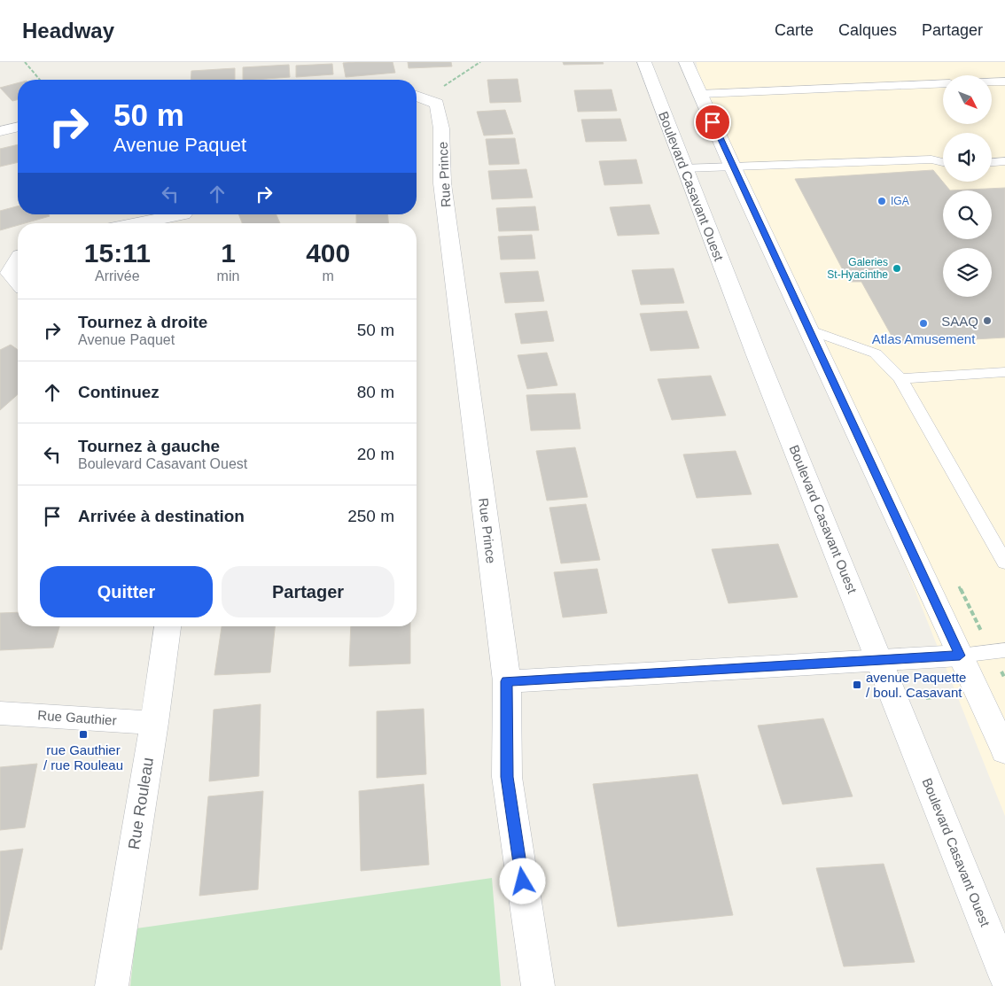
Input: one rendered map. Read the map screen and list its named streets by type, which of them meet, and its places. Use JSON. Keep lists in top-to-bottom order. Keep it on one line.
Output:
{"streets":{"street":["Rue Prince","Boulevard Casavant Ouest","Rue Gauthier","Rue Rouleau"]},"crossings":[["Rue Gauthier","Rue Rouleau"]],"places":{"other":["IGA","Galeries St-Hyacinthe","SAAQ","Atlas Amusement"],"transit":["avenue Paquette / boul. Casavant","rue Gauthier / rue Rouleau"]},"north":"bottom right","page":{"header":"Headway","nav":["Carte","Calques","Partager"],"turn":["50 m","Avenue Paquet"],"eta":["15:11","Arrivée","1","min","400","m"],"list":[{"name":"Tournez à droite","note":"Avenue Paquet","value":"50 m"},{"name":"Continuez","value":"80 m"},{"name":"Tournez à gauche","note":"Boulevard Casavant Ouest","value":"20 m"},{"name":"Arrivée à destination","value":"250 m"}],"buttons":["Quitter","Partager"]}}
